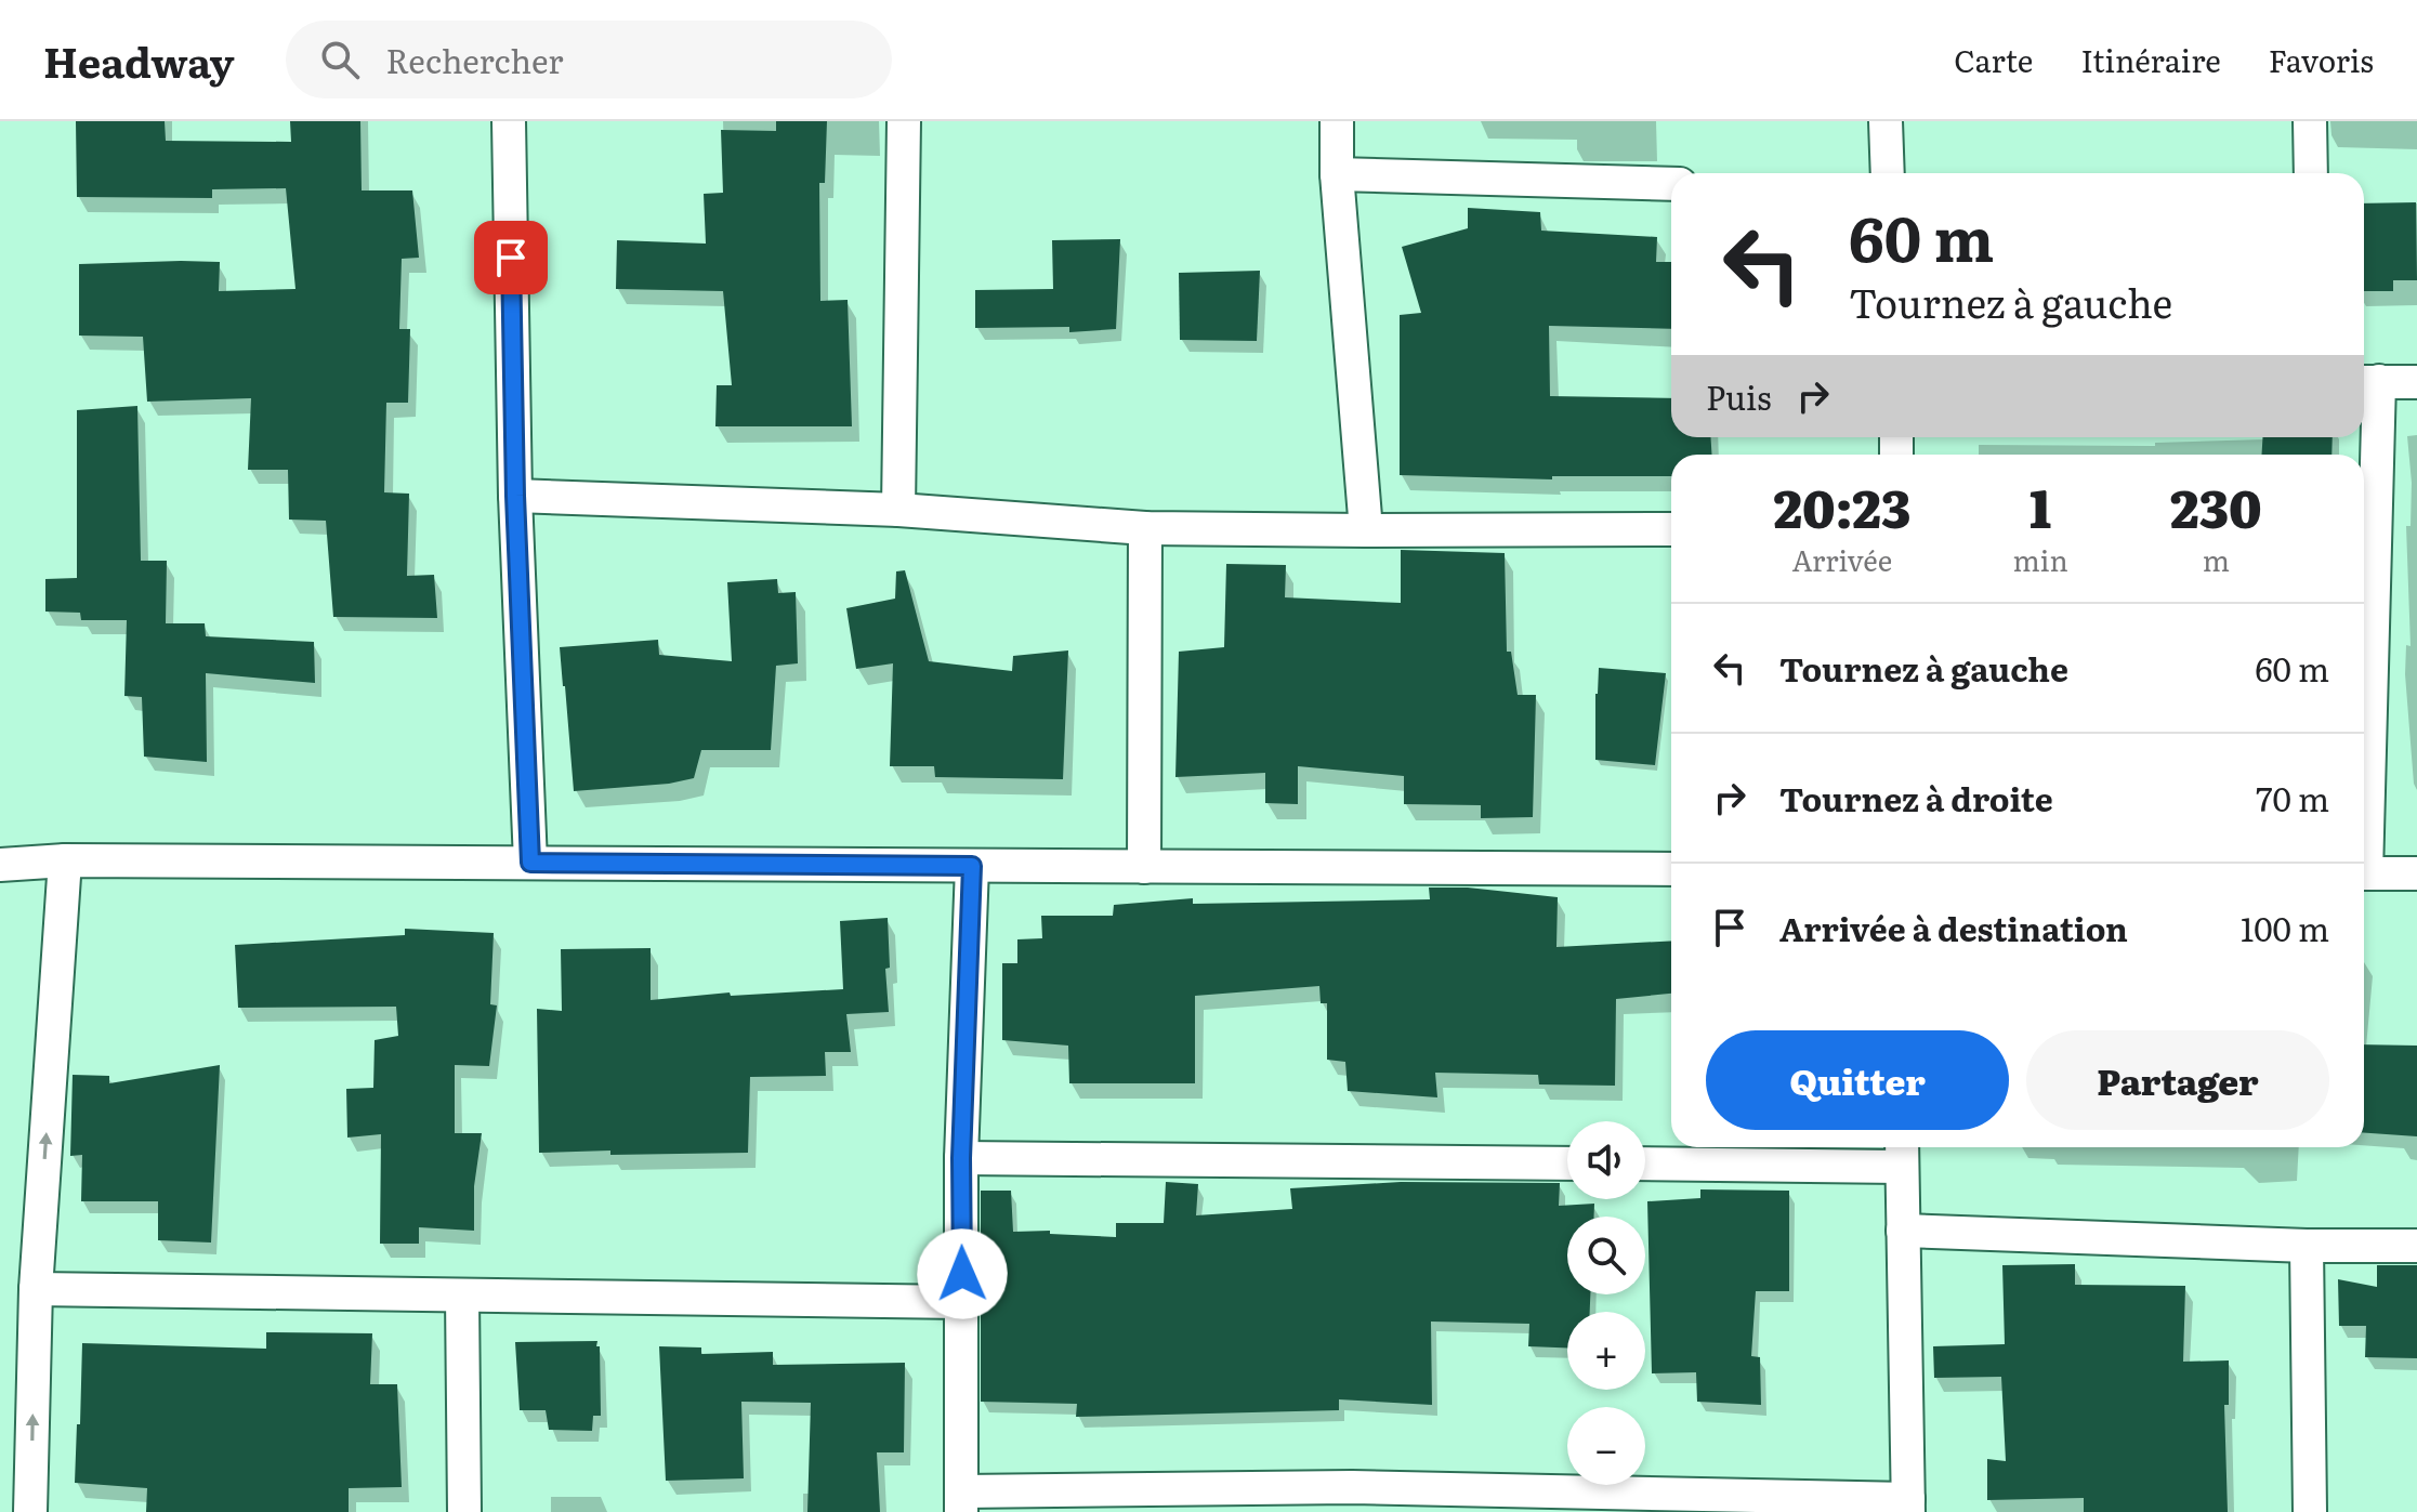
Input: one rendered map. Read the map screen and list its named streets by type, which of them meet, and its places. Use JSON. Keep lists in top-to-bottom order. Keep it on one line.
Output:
{"page":{"header":"Headway","search":"Rechercher","nav":["Carte","Itinéraire","Favoris"],"turn":["60 m","Tournez à gauche"],"then":"Puis","eta":["20:23","Arrivée","1","min","230","m"],"list":[{"name":"Tournez à gauche","value":"60 m"},{"name":"Tournez à droite","value":"70 m"},{"name":"Arrivée à destination","value":"100 m"}],"buttons":["Quitter","Partager"],"map_buttons":["+","−"]}}
